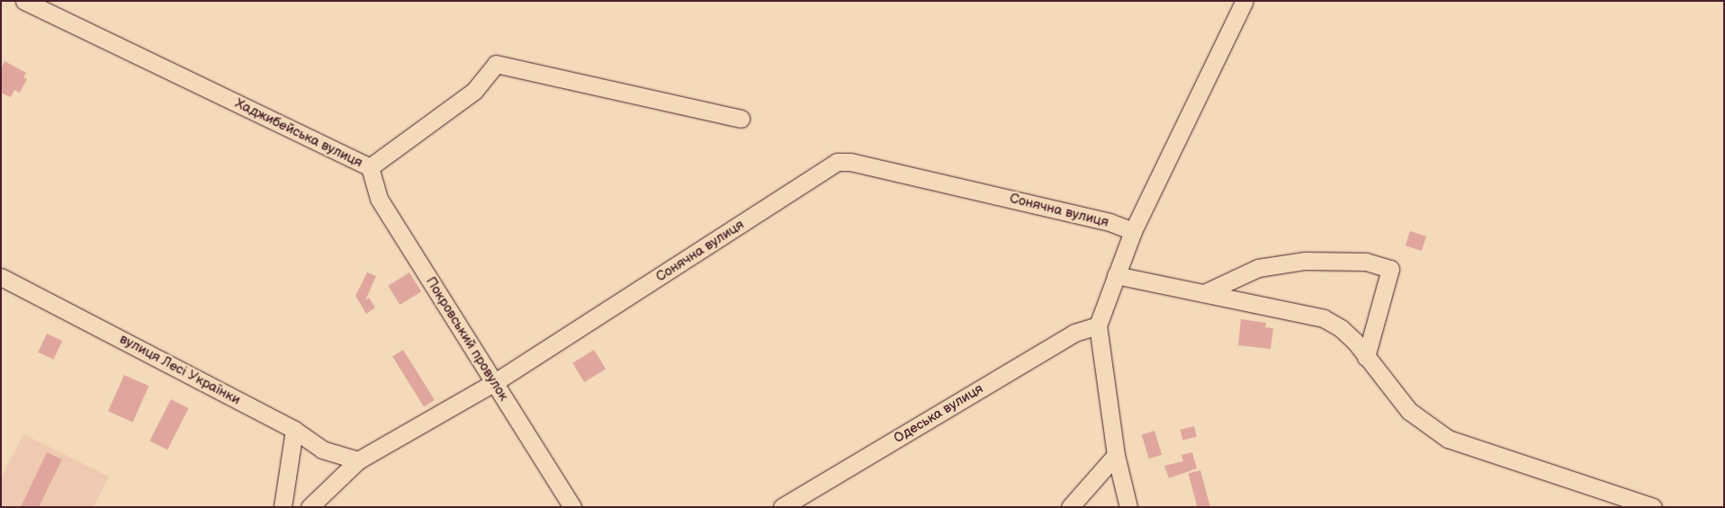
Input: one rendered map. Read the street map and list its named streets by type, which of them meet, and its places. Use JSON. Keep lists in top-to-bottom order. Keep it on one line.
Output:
{"streets":{"street":["Хаджибейська вулиця","Сонячна вулиця","Покровський провулок","вулиця Лесі Українки","Одеська вулиця"]},"crossings":[["Хаджибейська вулиця","Покровський провулок"],["Сонячна вулиця","Покровський провулок"],["Сонячна вулиця","вулиця Лесі Українки"]]}
